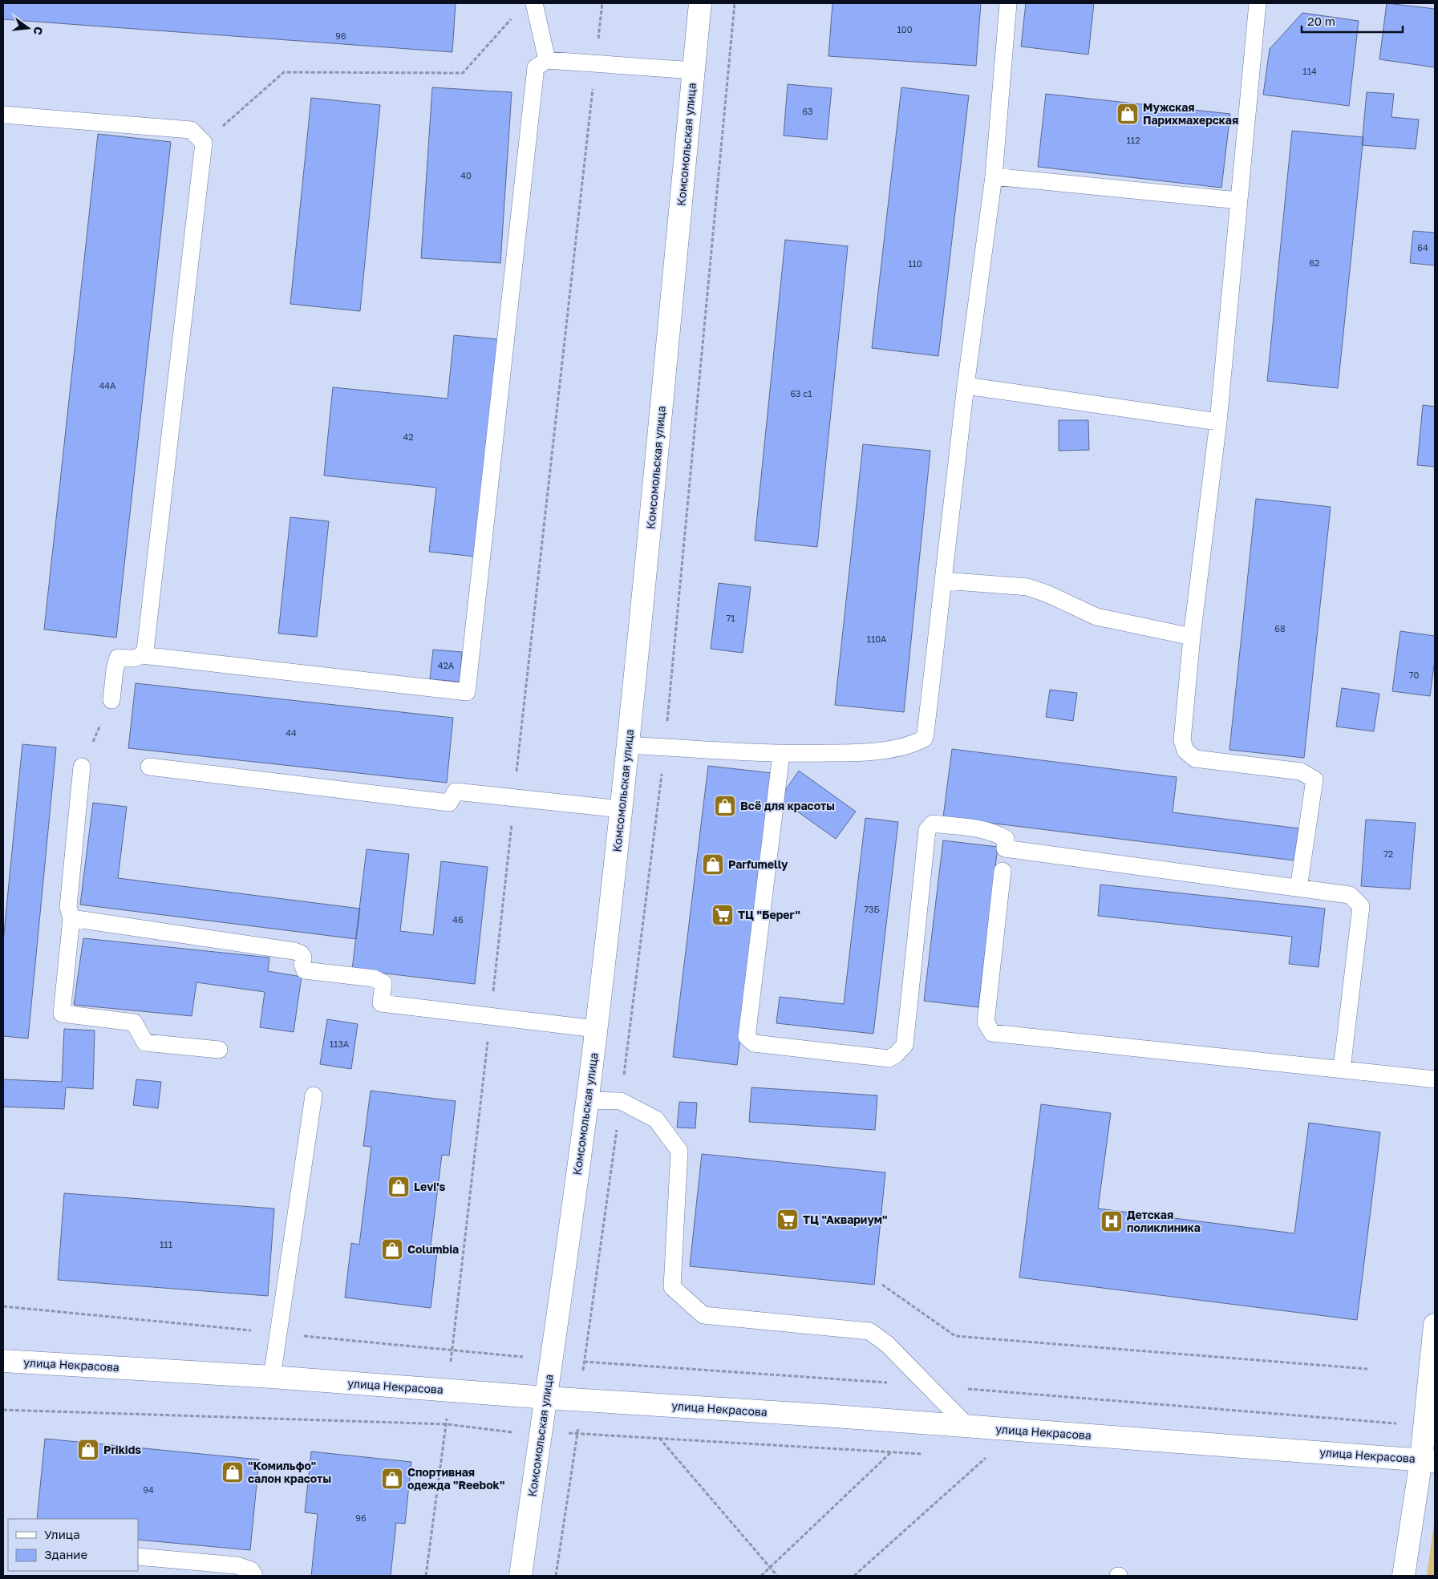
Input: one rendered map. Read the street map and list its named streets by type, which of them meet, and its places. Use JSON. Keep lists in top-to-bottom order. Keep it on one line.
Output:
{"streets":{"main road":["Комсомольская улица","улица Некрасова"]},"crossings":[["Комсомольская улица","улица Некрасова"]],"places":{"shop":["Мужская Парихмахерская","Всё для красоты","Parfumelly","Levi's","Columbia","Prikids","\"Комильфо\" салон красоты","Спортивная одежда \"Reebok\""],"supermarket":["ТЦ \"Берег\"","ТЦ \"Аквариум\""],"hospital":["Детская поликлиника"]},"house_numbers":["100","96","114","63","112","40","64","62","110","44А","63 с1","42","71","68","110А","42А","70","44","72","73Б","46","113А","111","94","96"],"legend":["Улица","Здание"],"scale_bar":"20 m","north":"right"}
